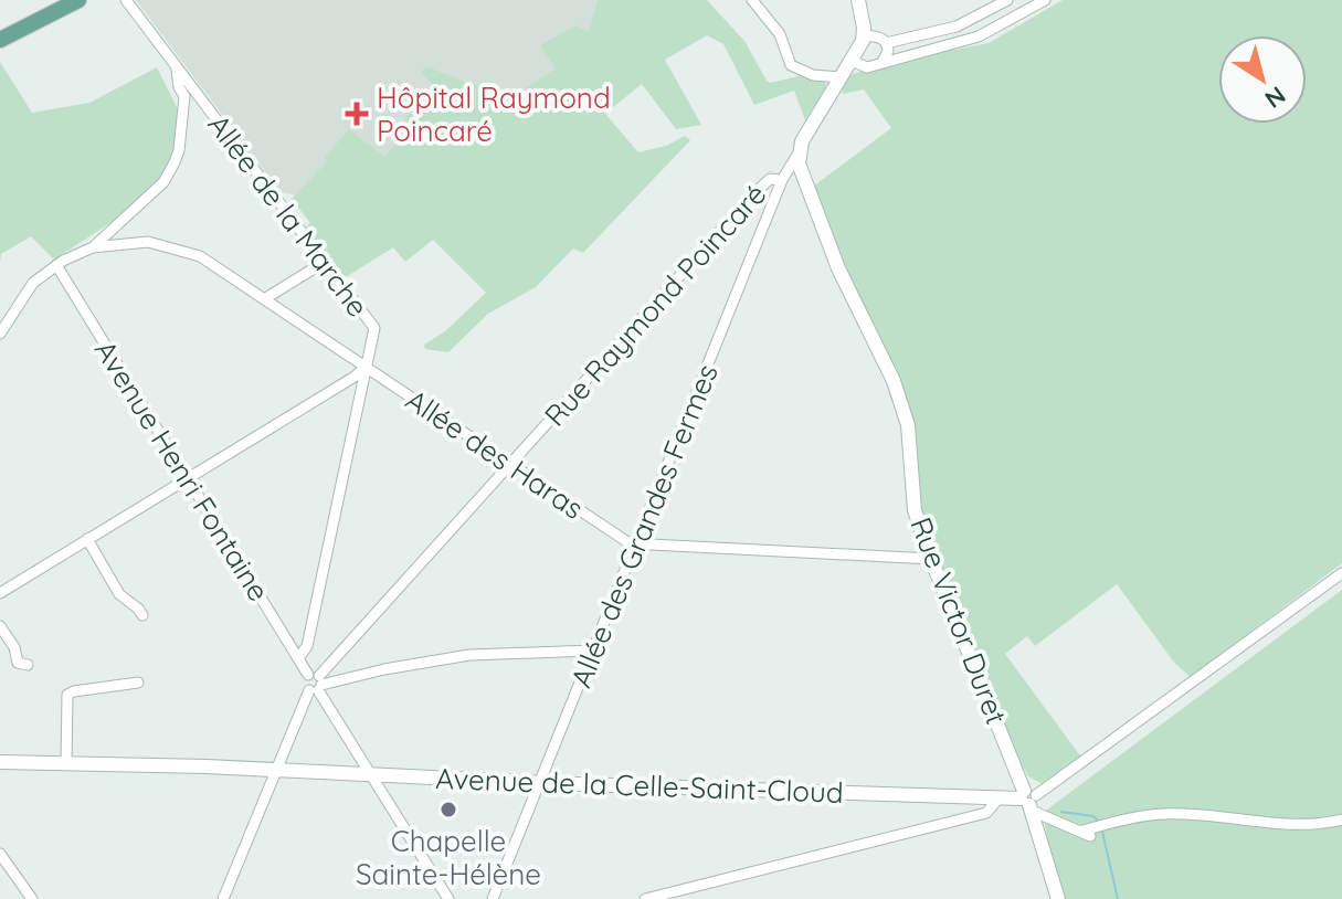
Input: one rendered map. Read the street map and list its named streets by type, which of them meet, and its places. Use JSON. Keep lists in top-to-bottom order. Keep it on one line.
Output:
{"streets":{"street":["Allée de la Marche","Rue Raymond Poincaré","Allée des Haras","Avenue Henri Fontaine","Allée des Grandes Fermes","Rue Victor Duret","Avenue de la Celle-Saint-Cloud"]},"crossings":[["Allée de la Marche","Allée des Haras"],["Allée de la Marche","Avenue Henri Fontaine"],["Rue Raymond Poincaré","Allée des Haras"],["Rue Raymond Poincaré","Avenue Henri Fontaine"],["Rue Raymond Poincaré","Allée des Grandes Fermes"],["Rue Raymond Poincaré","Avenue de la Celle-Saint-Cloud"],["Allée des Haras","Allée des Grandes Fermes"],["Allée des Haras","Rue Victor Duret"],["Avenue Henri Fontaine","Avenue de la Celle-Saint-Cloud"],["Allée des Grandes Fermes","Rue Victor Duret"],["Allée des Grandes Fermes","Avenue de la Celle-Saint-Cloud"],["Rue Victor Duret","Avenue de la Celle-Saint-Cloud"]],"places":{"health":["Hôpital Raymond Poincaré"],"other":["Chapelle Sainte-Hélène"]},"north":"bottom right"}
